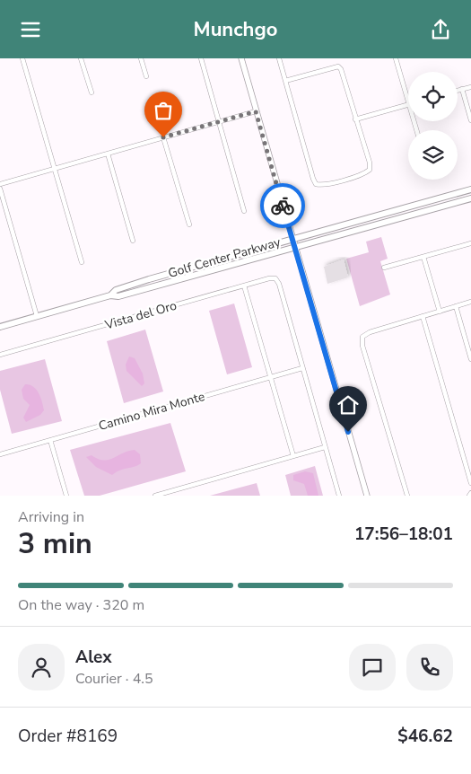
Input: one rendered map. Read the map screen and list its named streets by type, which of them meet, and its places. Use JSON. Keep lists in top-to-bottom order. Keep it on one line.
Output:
{"streets":{"main road":["Golf Center Parkway"],"street":["Vista del Oro","Camino Mira Monte"]},"crossings":[["Vista del Oro","Camino Mira Monte"]],"page":{"header":"Munchgo","heading":["3 min","Arriving in","17:56–18:01"],"panel":["Alex","Courier · 4.5","Order #8169","$46.62"],"bar":"On the way · 320 m"}}
